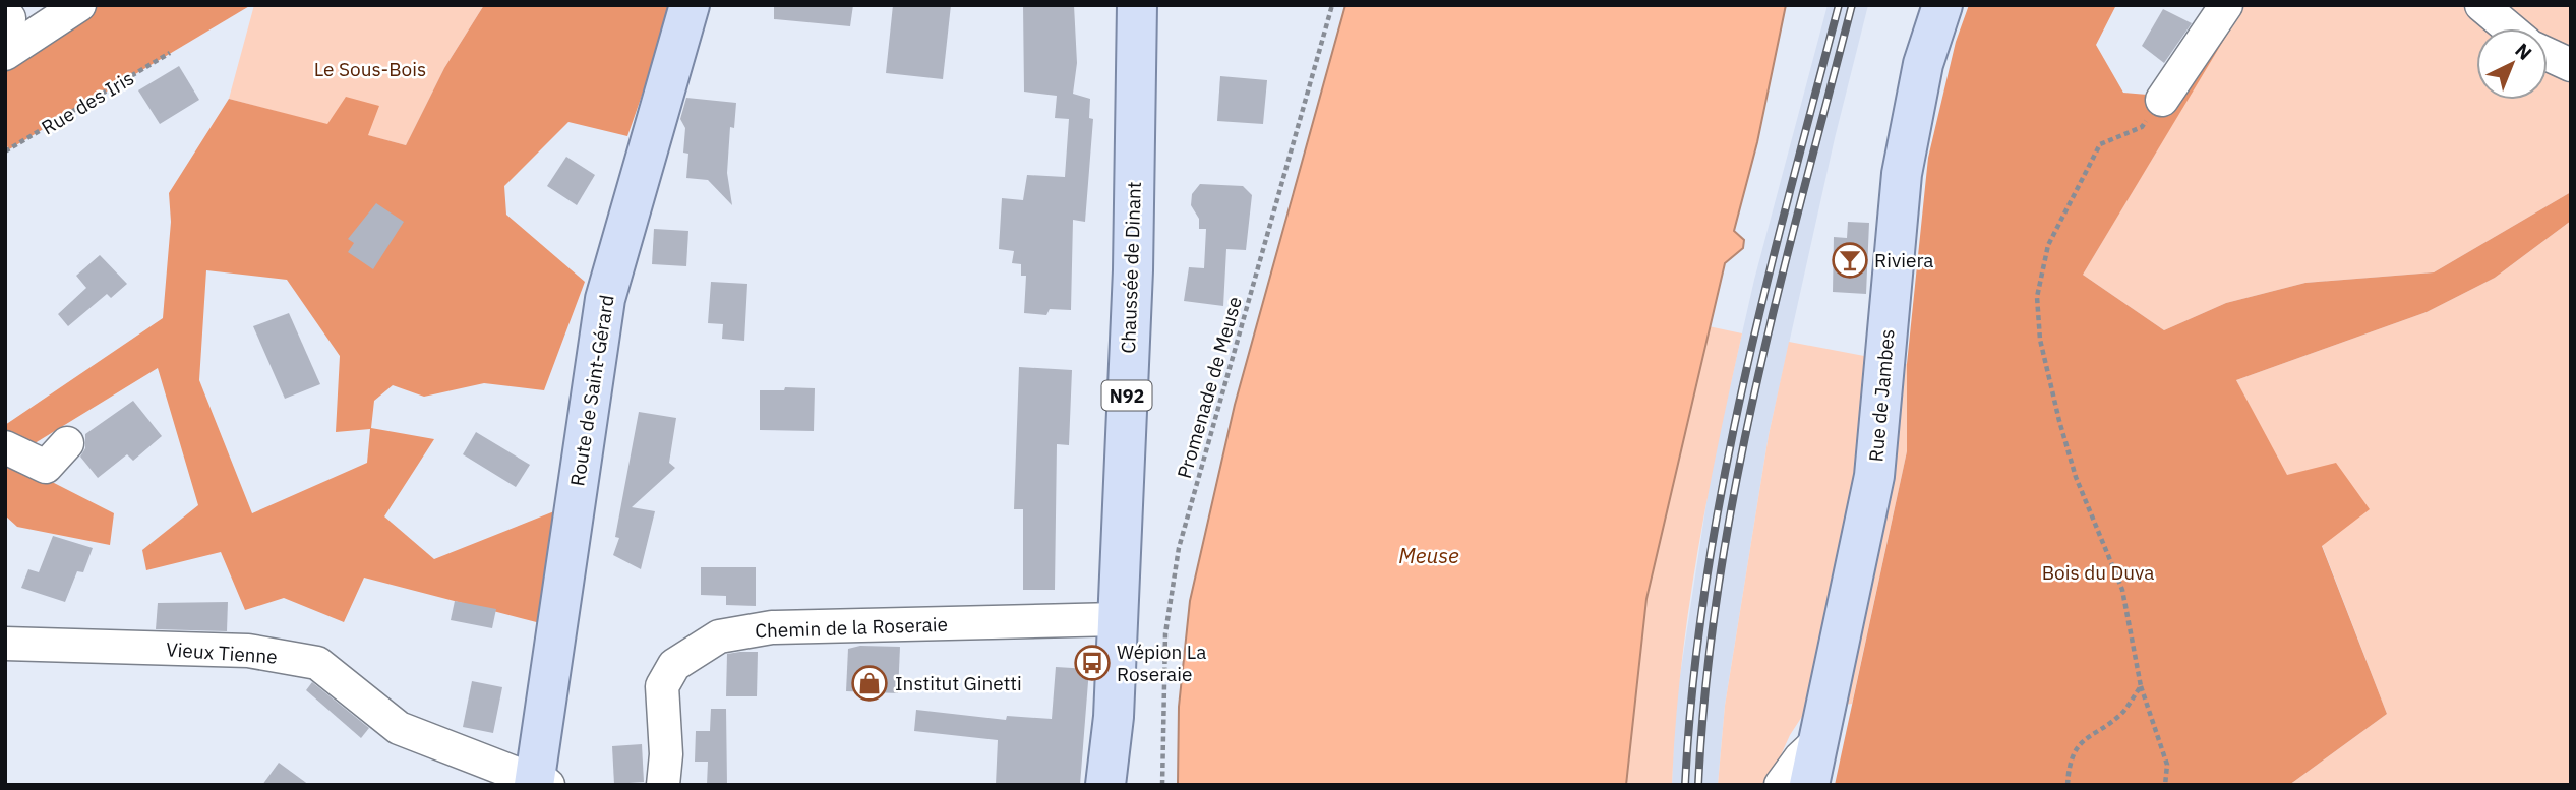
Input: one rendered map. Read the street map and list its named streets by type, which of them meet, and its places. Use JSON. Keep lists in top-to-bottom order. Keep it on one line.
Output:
{"streets":{"main road":["Chaussée de Dinant","Route de Saint-Gérard","N92","Rue de Jambes"],"street":["Chemin de la Roseraie","Vieux Tienne"],"path":["Rue des Iris","Promenade de Meuse"]},"crossings":[["Chaussée de Dinant","Chemin de la Roseraie"],["Route de Saint-Gérard","Vieux Tienne"]],"water":["Meuse"],"parks":["Le Sous-Bois","Bois du Duva"],"places":{"bar":["Riviera"],"bus stop":["Wépion La Roseraie"],"shop":["Institut Ginetti"]},"north":"top right"}
